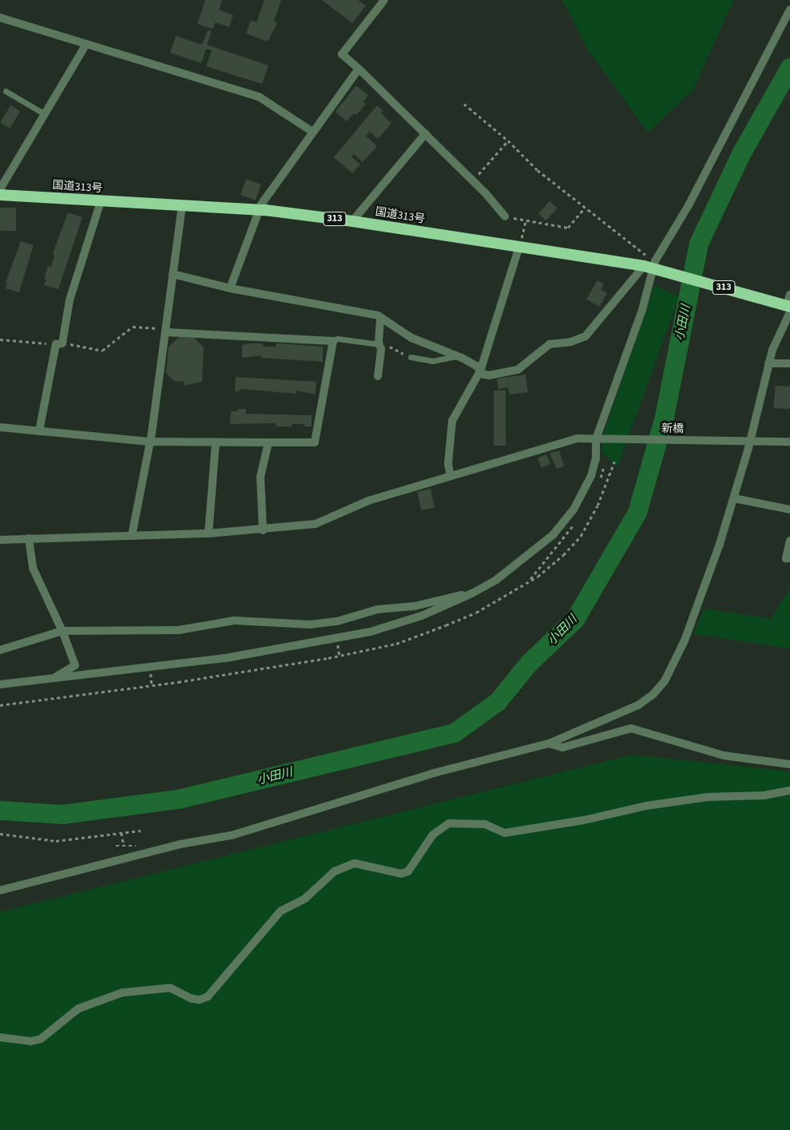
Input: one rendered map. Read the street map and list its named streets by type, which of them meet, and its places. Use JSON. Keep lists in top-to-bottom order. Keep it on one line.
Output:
{"streets":{"highway":["国道313号","313"],"street":["新橋"]},"water":["小田川"]}
